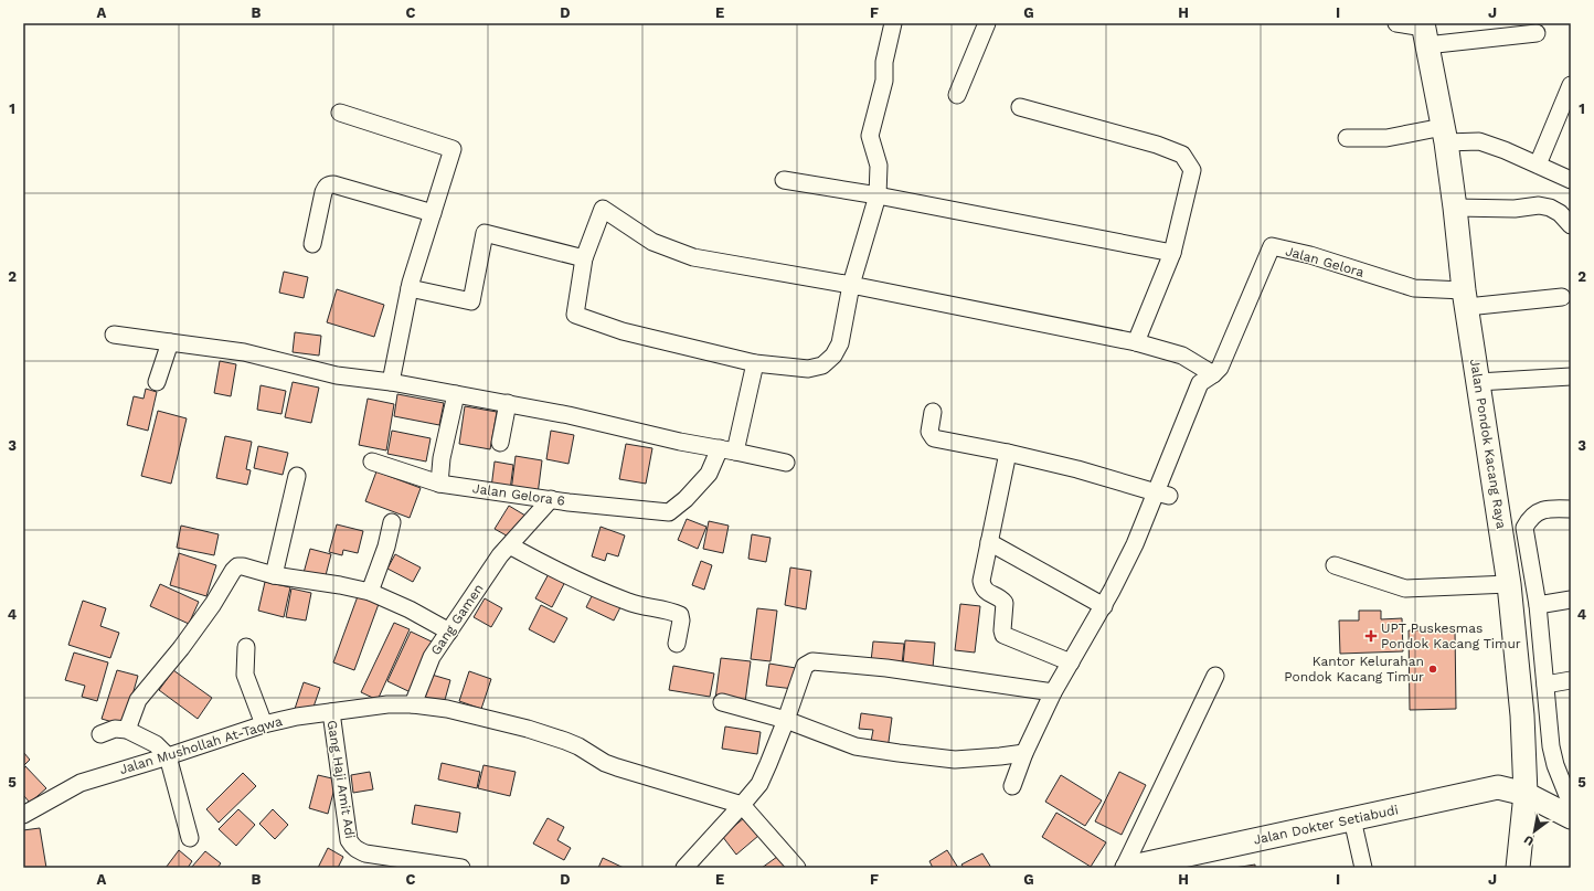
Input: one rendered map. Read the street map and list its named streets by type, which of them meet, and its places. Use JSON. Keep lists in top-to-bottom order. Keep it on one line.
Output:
{"streets":{"main road":["Jalan Pondok Kacang Raya","Jalan Dokter Setiabudi"],"street":["Jalan Gelora","Jalan Gelora 6","Gang Gamen","Jalan Mushollah At-Taqwa","Gang Haji Amit Adi"]},"crossings":[["Jalan Gelora","Jalan Pondok Kacang Raya"],["Jalan Pondok Kacang Raya","Jalan Dokter Setiabudi"],["Jalan Gelora 6","Gang Gamen"],["Gang Gamen","Jalan Mushollah At-Taqwa"],["Jalan Mushollah At-Taqwa","Gang Haji Amit Adi"]],"places":{"health":["UPT Puskesmas Pondok Kacang Timur"],"other":["Kantor Kelurahan Pondok Kacang Timur"]},"north":"bottom left","grid":{"columns":["A","B","C","D","E","F","G","H","I","J"],"rows":["1","2","3","4","5"]}}
